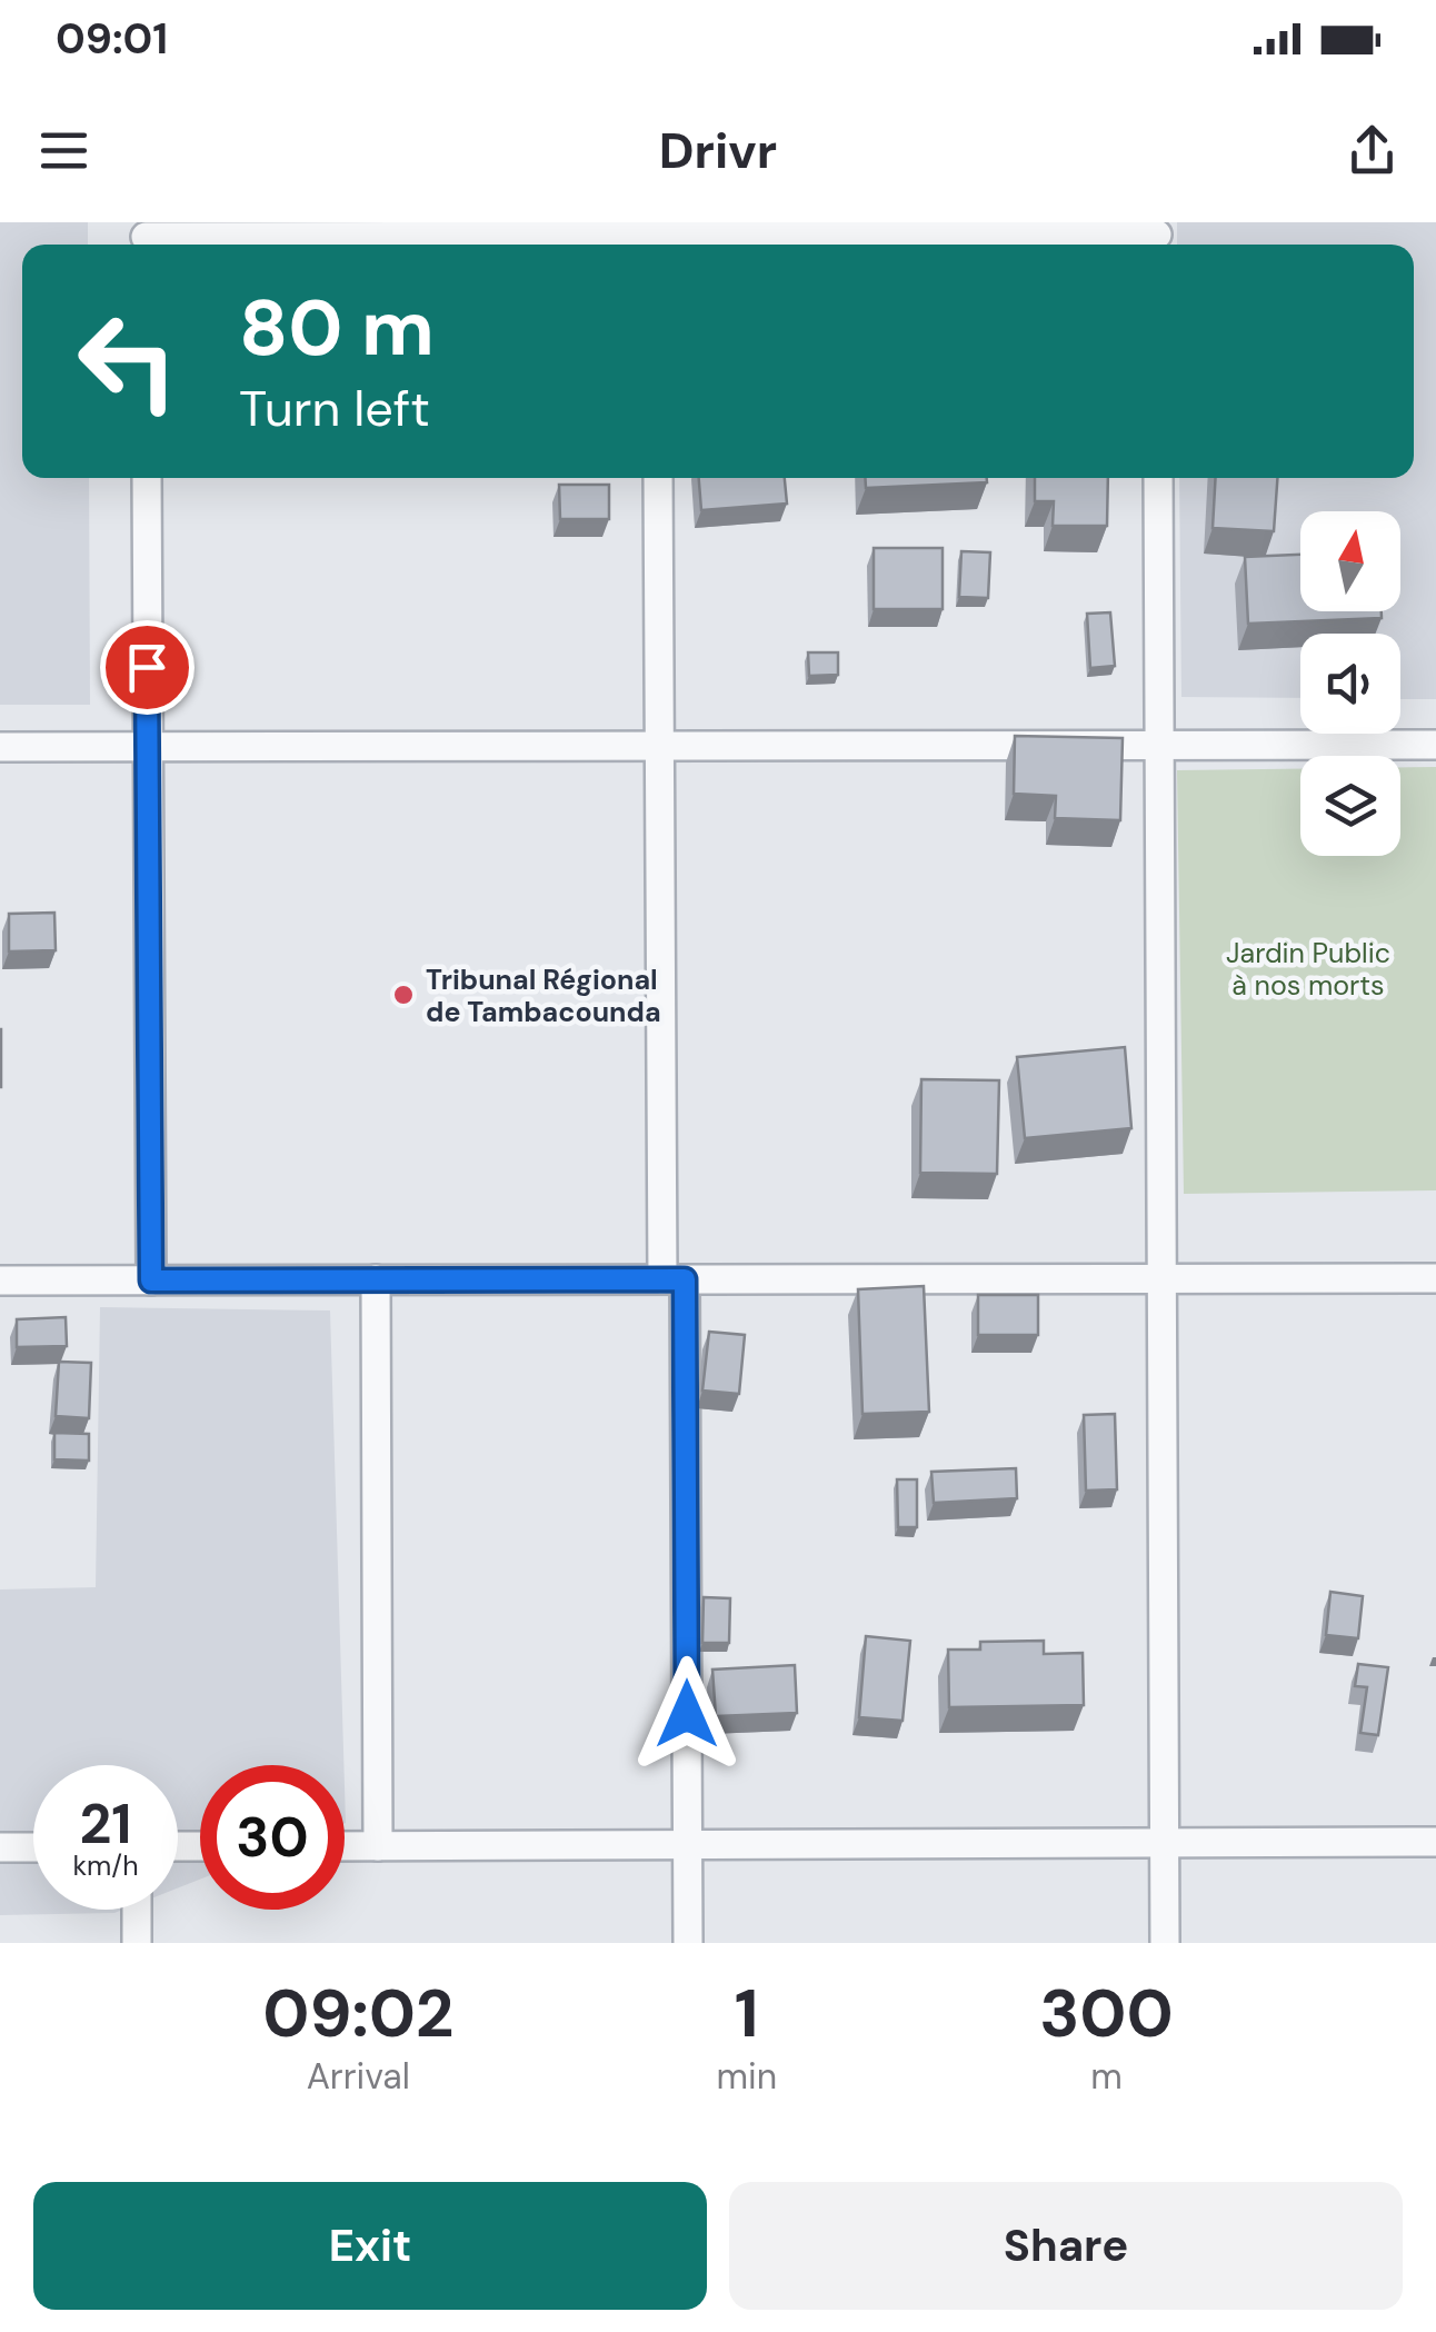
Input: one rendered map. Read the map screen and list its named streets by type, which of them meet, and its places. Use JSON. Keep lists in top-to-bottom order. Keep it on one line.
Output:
{"parks":["Jardin Public à nos morts"],"places":["Tribunal Régional de Tambacounda"],"north":"top","page":{"status":"09:01","header":"Drivr","turn":["80 m","Turn left"],"speed":"21 km/h","limit":"30","eta":["09:02","Arrival","1","min","300","m"],"buttons":["Exit","Share"]}}
